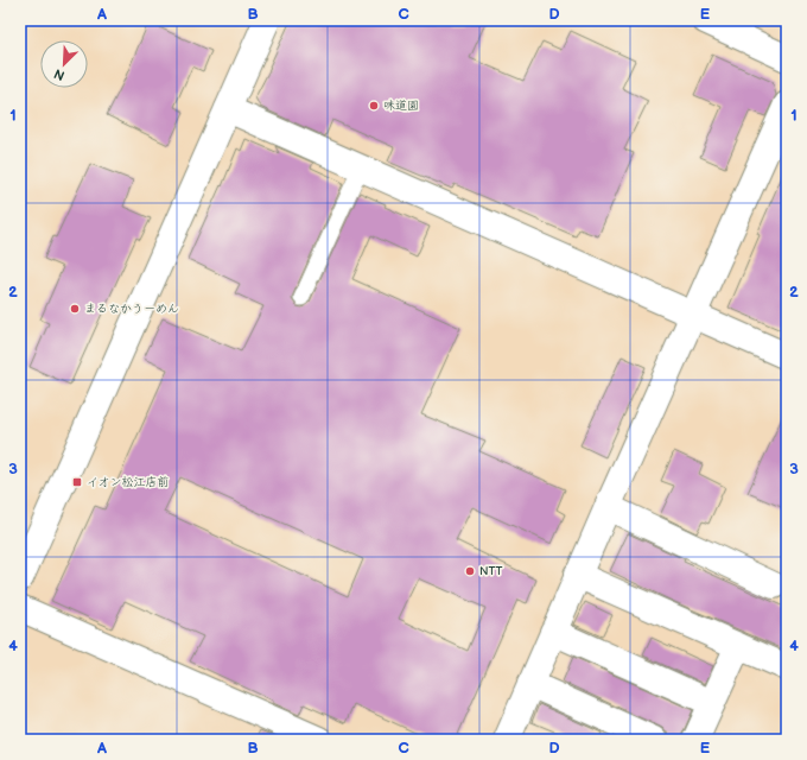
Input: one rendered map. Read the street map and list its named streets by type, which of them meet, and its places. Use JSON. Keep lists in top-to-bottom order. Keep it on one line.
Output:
{"places":{"other":["味道園","まるなかうーめん","NTT"],"transit":["イオン松江店前"]},"north":"bottom left","grid":{"columns":["A","B","C","D","E"],"rows":["1","2","3","4"]}}
